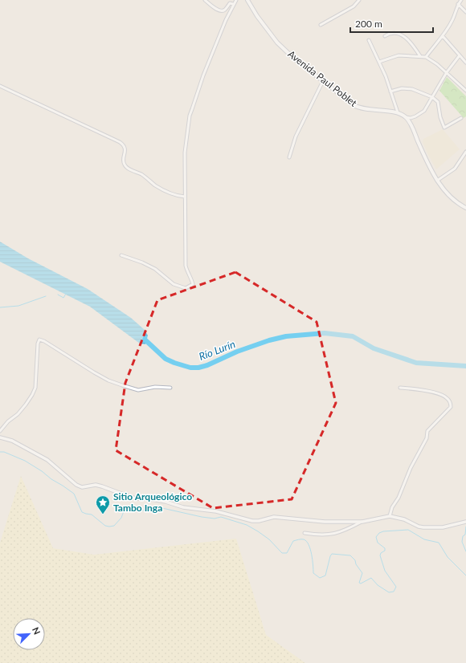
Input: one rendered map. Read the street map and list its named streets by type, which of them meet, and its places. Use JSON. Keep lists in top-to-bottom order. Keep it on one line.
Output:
{"streets":{"main road":["Avenida Paul Poblet"]},"water":["Río Lurín"],"places":{"place":["Sitio Arqueológico Tambo Inga"]},"scale_bar":"200 m","north":"top right"}
